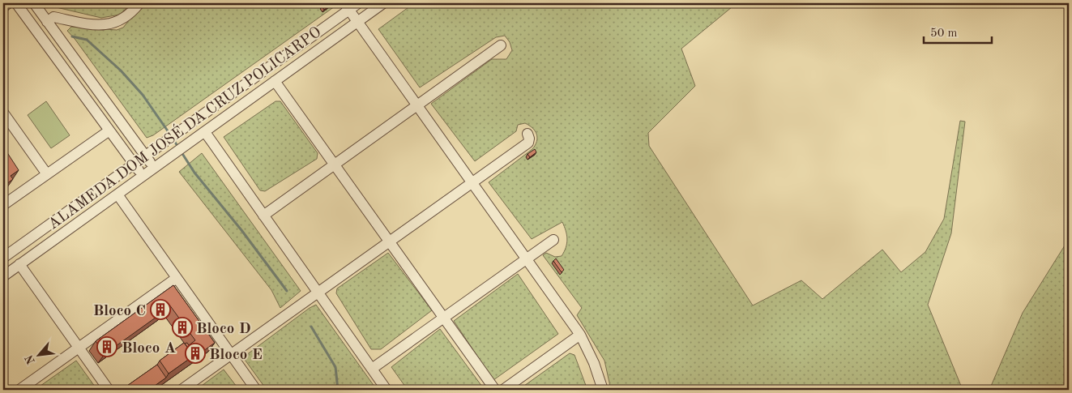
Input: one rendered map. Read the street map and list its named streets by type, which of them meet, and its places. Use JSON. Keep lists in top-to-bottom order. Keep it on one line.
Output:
{"streets":{"street":["ALAMEDA DOM JOSÉ DA CRUZ POLICARPO"]},"places":{"building":["Bloco C","Bloco D","Bloco A","Bloco E"]},"scale_bar":"50 m","north":"bottom left"}
